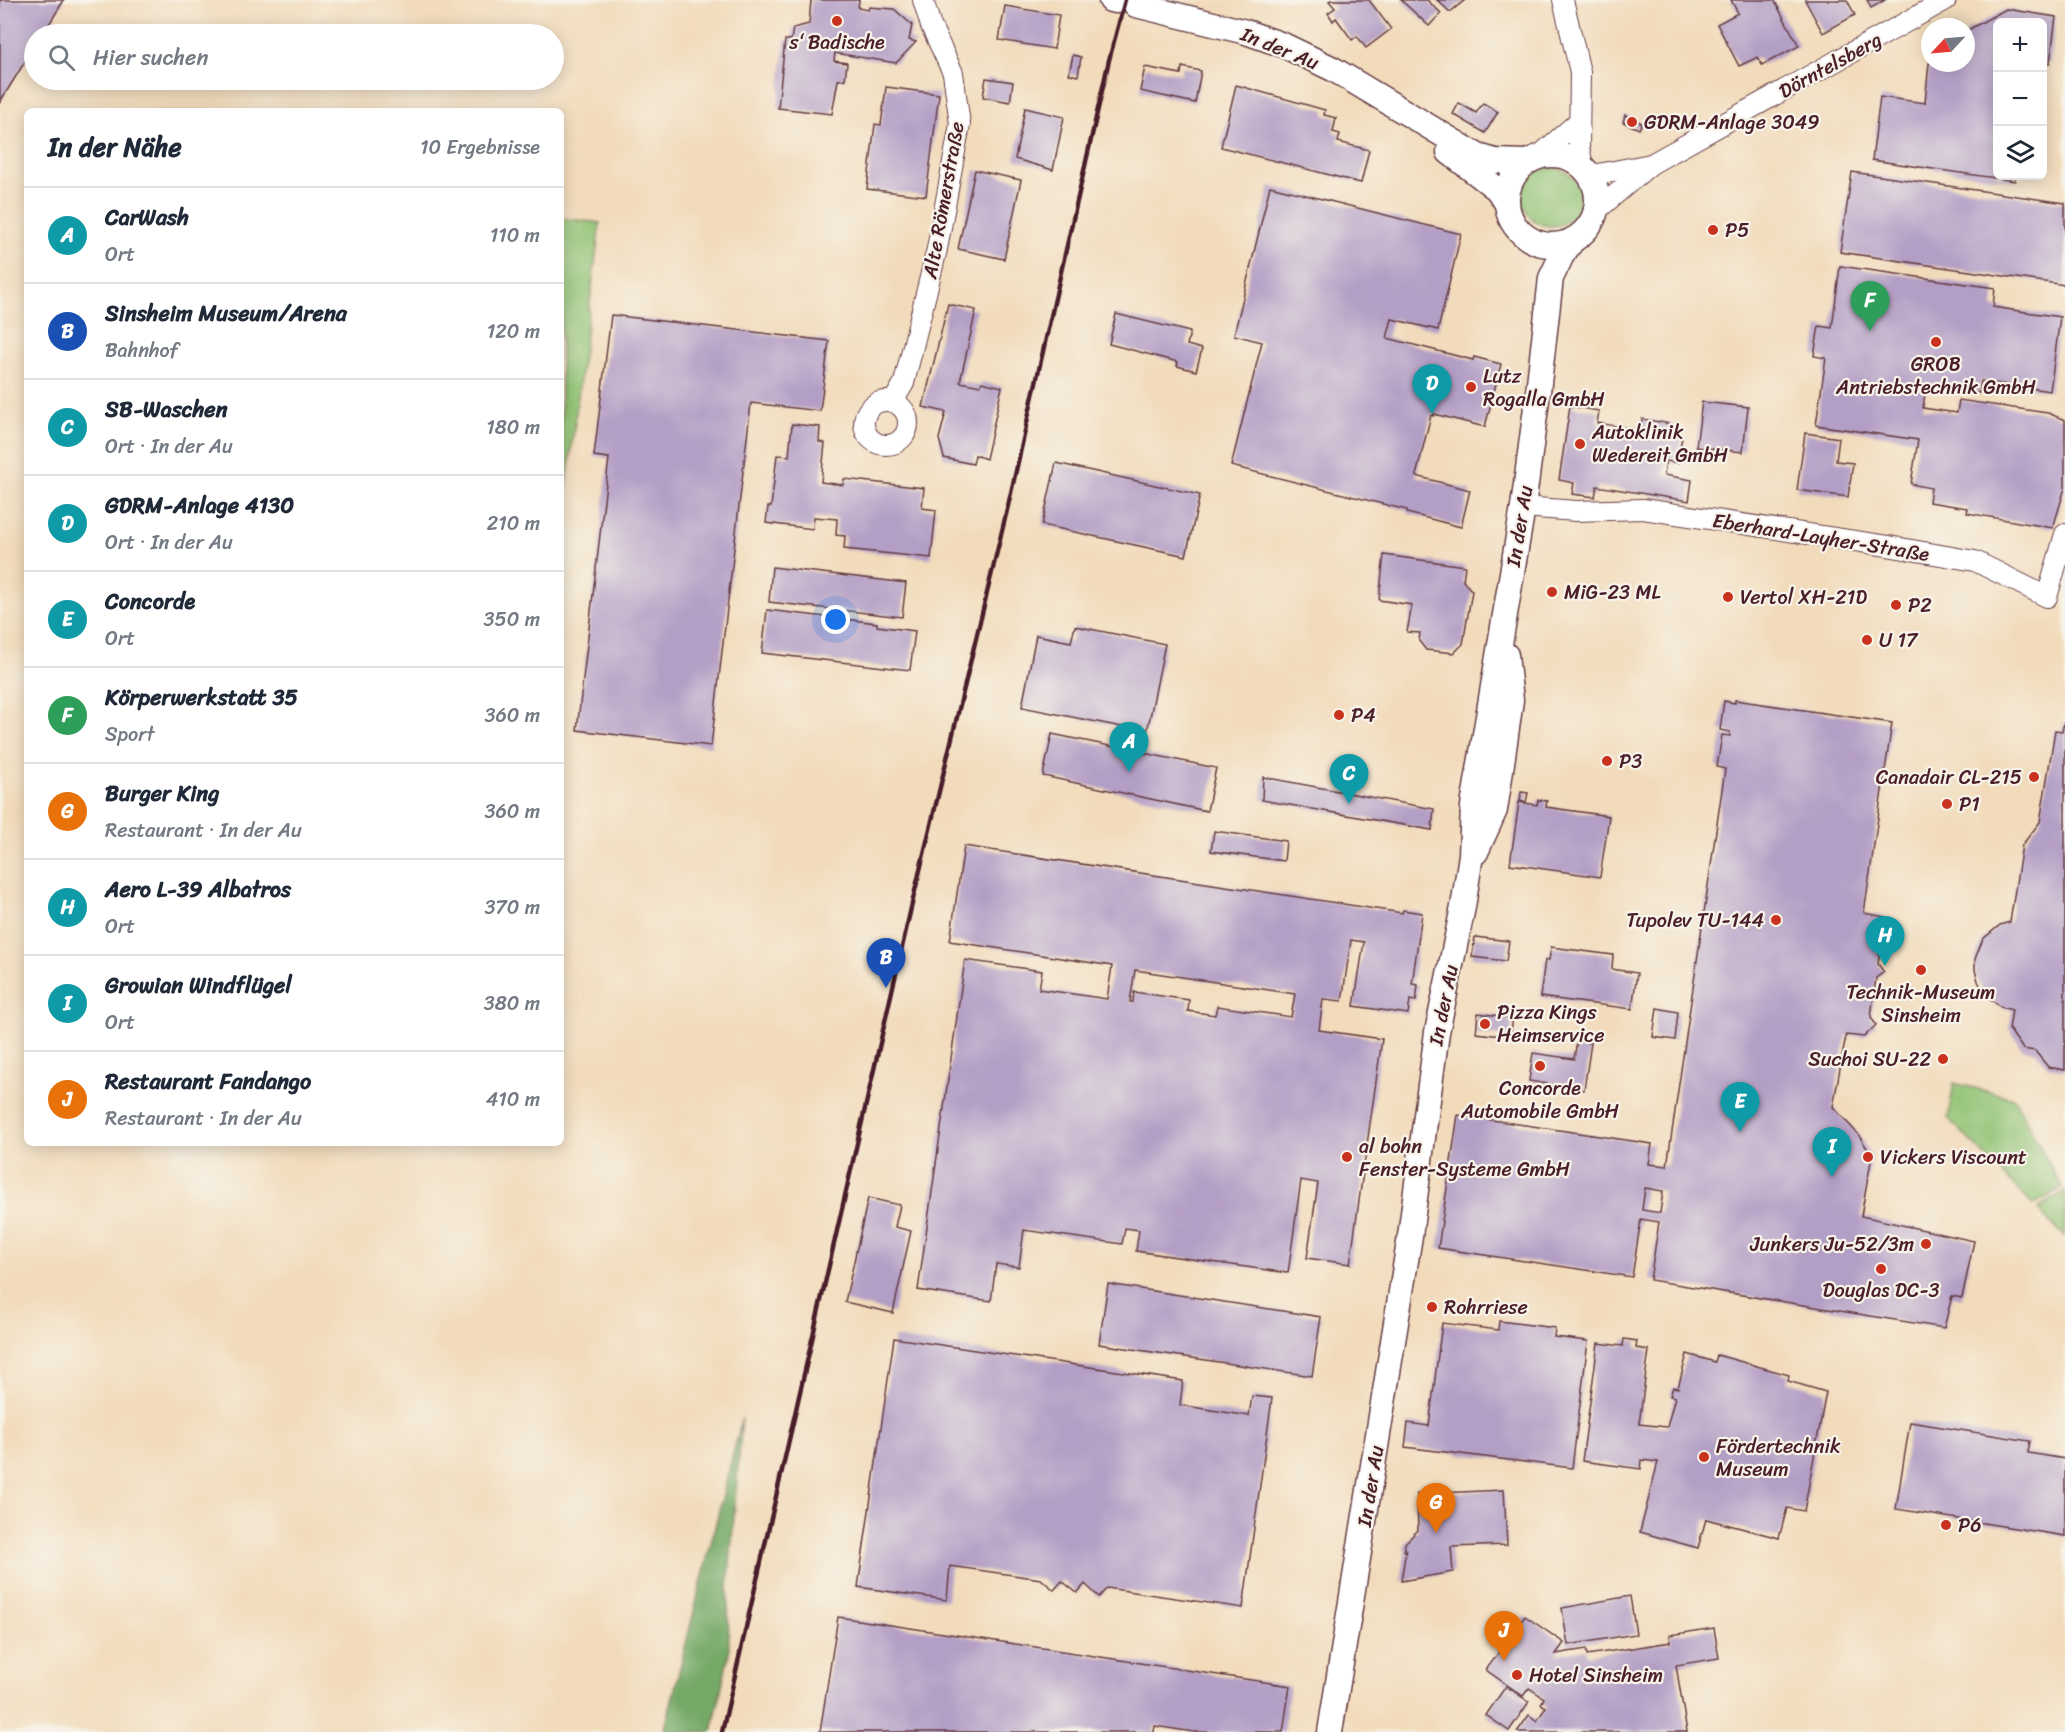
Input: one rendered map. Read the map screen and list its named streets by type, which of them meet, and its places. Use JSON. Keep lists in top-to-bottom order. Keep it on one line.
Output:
{"streets":{"street":["In der Au","Dörntelsberg","Alte Römerstraße","Eberhard-Layher-Straße"]},"crossings":[["In der Au","Dörntelsberg"],["In der Au","Eberhard-Layher-Straße"]],"places":["s‘ Badische","GDRM-Anlage 3049","P5","GROB Antriebstechnik GmbH","Lutz Rogalla GmbH","Autoklinik Wedereit GmbH","MiG-23 ML","Vertol XH-21D","P2","U 17","P4","P3","Canadair CL-215","P1","Tupolev TU-144","Technik-Museum Sinsheim","Pizza Kings Heimservice","Suchoi SU-22","Concorde Automobile GmbH","al bohn Fenster-Systeme GmbH","Vickers Viscount","Junkers Ju-52/3m","Douglas DC-3","Rohrriese","Fördertechnik Museum","P6","Hotel Sinsheim"],"north":"bottom left","page":{"map_buttons":["+","−"],"search":"Hier suchen","heading":["In der Nähe","10 Ergebnisse"],"list":[{"mark":"A","name":"CarWash","note":"Ort","value":"110 m"},{"mark":"B","name":"Sinsheim Museum/Arena","note":"Bahnhof","value":"120 m"},{"mark":"C","name":"SB-Waschen","note":"Ort · In der Au","value":"180 m"},{"mark":"D","name":"GDRM-Anlage 4130","note":"Ort · In der Au","value":"210 m"},{"mark":"E","name":"Concorde","note":"Ort","value":"350 m"},{"mark":"F","name":"Körperwerkstatt 35","note":"Sport","value":"360 m"},{"mark":"G","name":"Burger King","note":"Restaurant · In der Au","value":"360 m"},{"mark":"H","name":"Aero L-39 Albatros","note":"Ort","value":"370 m"},{"mark":"I","name":"Growian Windflügel","note":"Ort","value":"380 m"},{"mark":"J","name":"Restaurant Fandango","note":"Restaurant · In der Au","value":"410 m"}],"pins":["F","D","A","C","H","B","E","I","G","J"]}}
